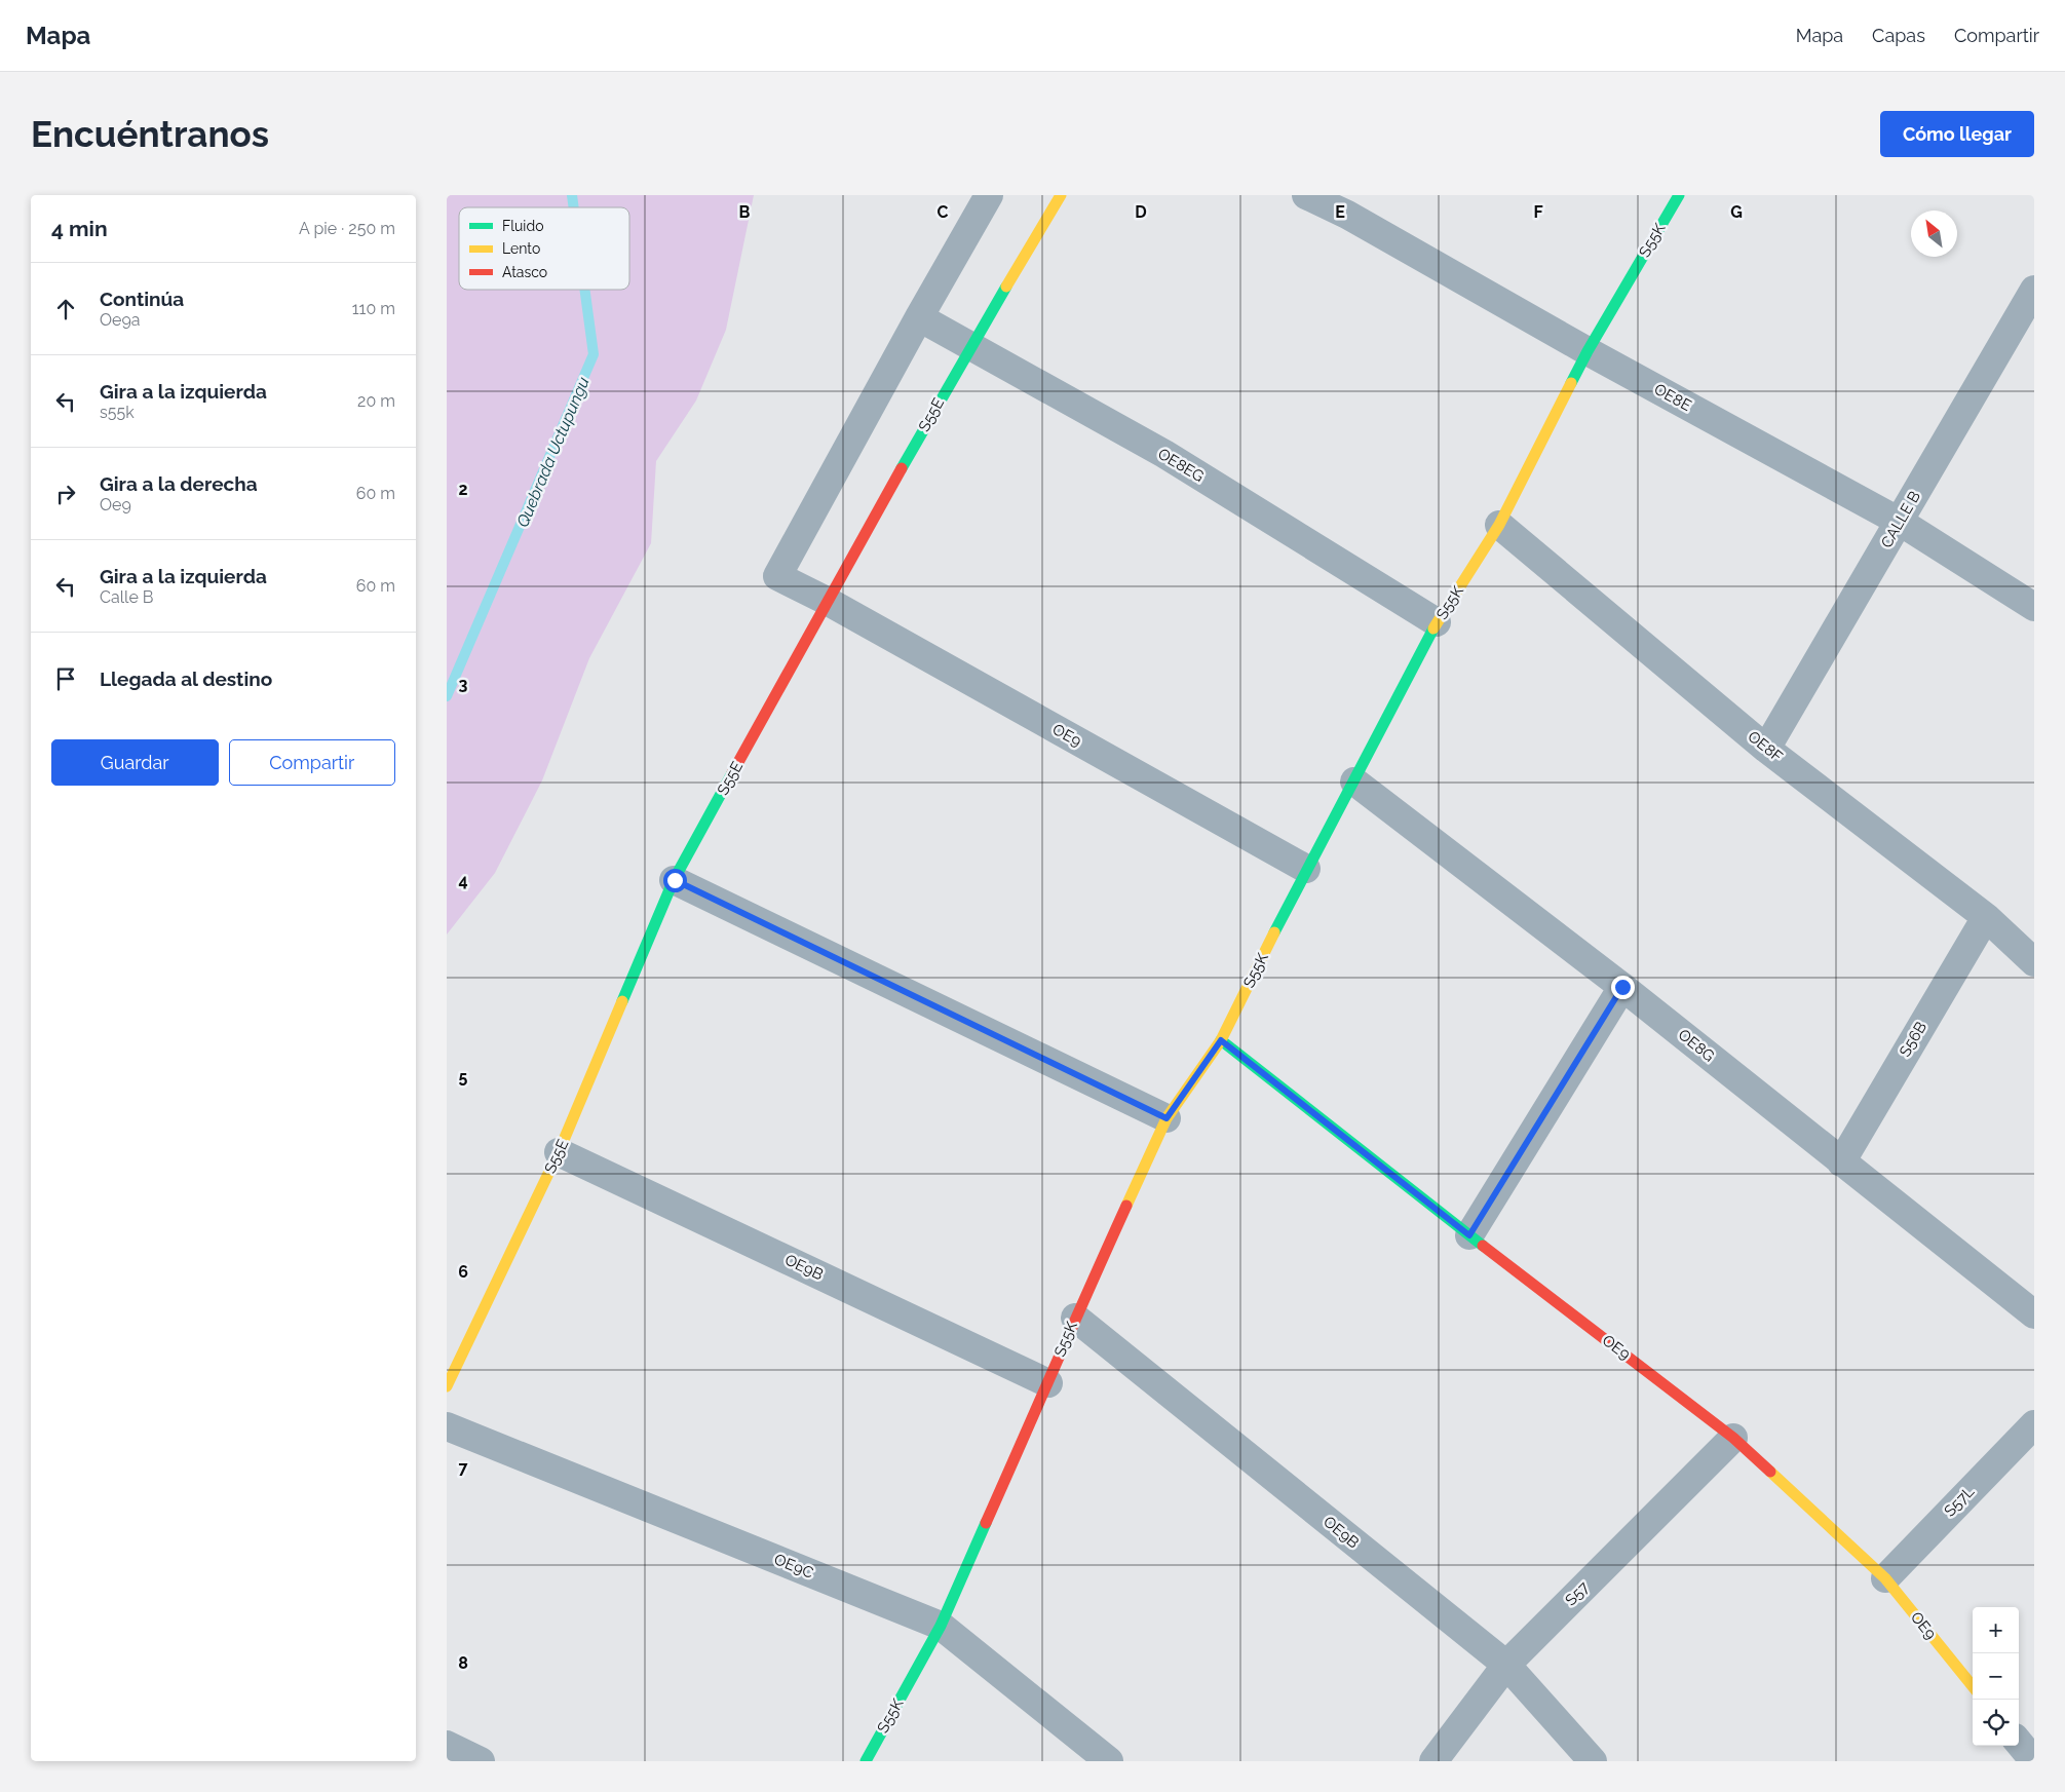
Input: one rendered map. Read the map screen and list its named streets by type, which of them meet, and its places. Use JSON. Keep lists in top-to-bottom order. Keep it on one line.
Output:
{"streets":{"street":["S55K","OE8E","S55E","OE8EG","CALLE B","OE9","OE8F","S56B","OE8G","OE9B","S57L","OE9C","S57"]},"crossings":[["S55K","OE8E"],["S55K","OE8EG"],["S55K","OE9"],["S55K","OE8F"],["S55K","OE8G"],["S55K","OE9B"],["S55K","OE9C"],["OE8E","CALLE B"],["S55E","OE8EG"],["S55E","OE9"],["S55E","OE9B"],["OE8EG","OE9"],["CALLE B","OE8F"],["OE9","S57L"],["OE9","S57"],["OE8F","S56B"],["S56B","OE8G"],["OE9B","S57"]],"water":["Quebrada Uctupungu"],"legend":["Fluido","Lento","Atasco"],"north":"top left","page":{"header":"Mapa","nav":["Mapa","Capas","Compartir"],"buttons":["Cómo llegar",["Guardar","Compartir"]],"title":"Encuéntranos","heading":["4 min","A pie · 250 m"],"list":[["Continúa","Oe9a","110 m"],["Gira a la izquierda","s55k","20 m"],["Gira a la derecha","Oe9","60 m"],["Gira a la izquierda","Calle B","60 m"],"Llegada al destino"],"map_buttons":["+","−"]},"grid":{"columns":["B","C","D","E","F","G"],"rows":["2","3","4","5","6","7","8"]}}
